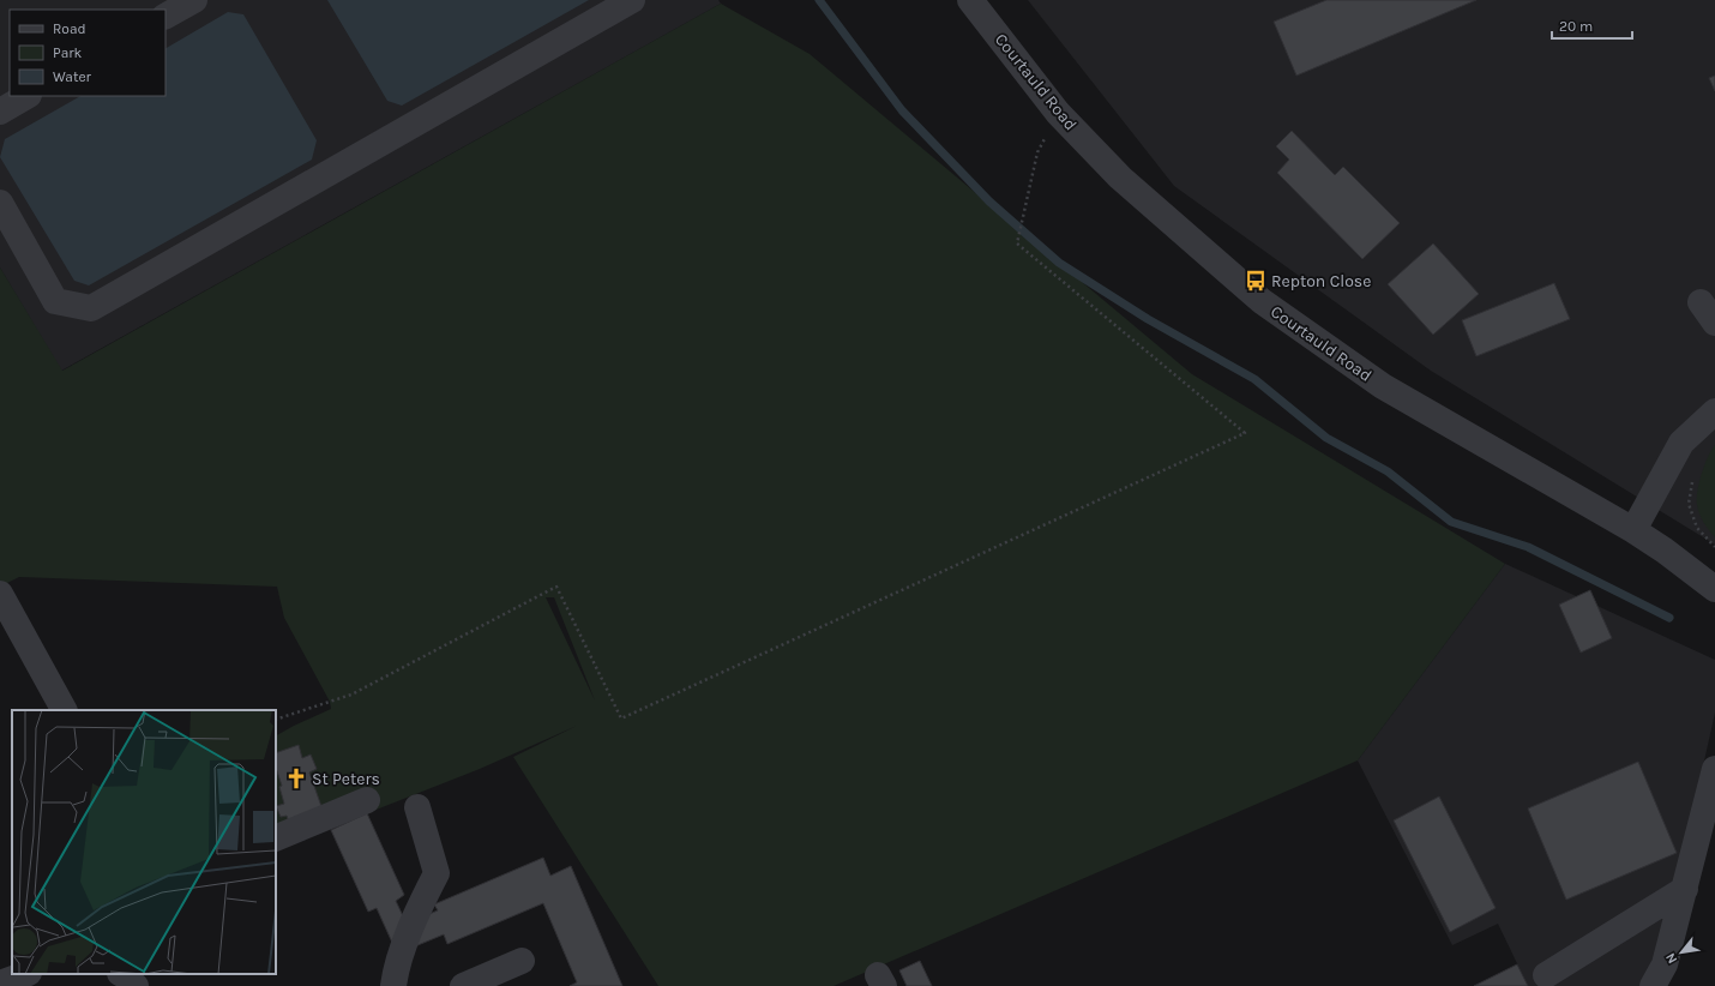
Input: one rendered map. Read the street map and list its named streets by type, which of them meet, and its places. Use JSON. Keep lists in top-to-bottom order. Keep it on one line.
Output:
{"streets":{"street":["Courtauld Road"]},"places":{"bus stop":["Repton Close"],"church":["St Peters"]},"legend":["Road","Park","Water"],"scale_bar":"20 m","north":"bottom left"}
